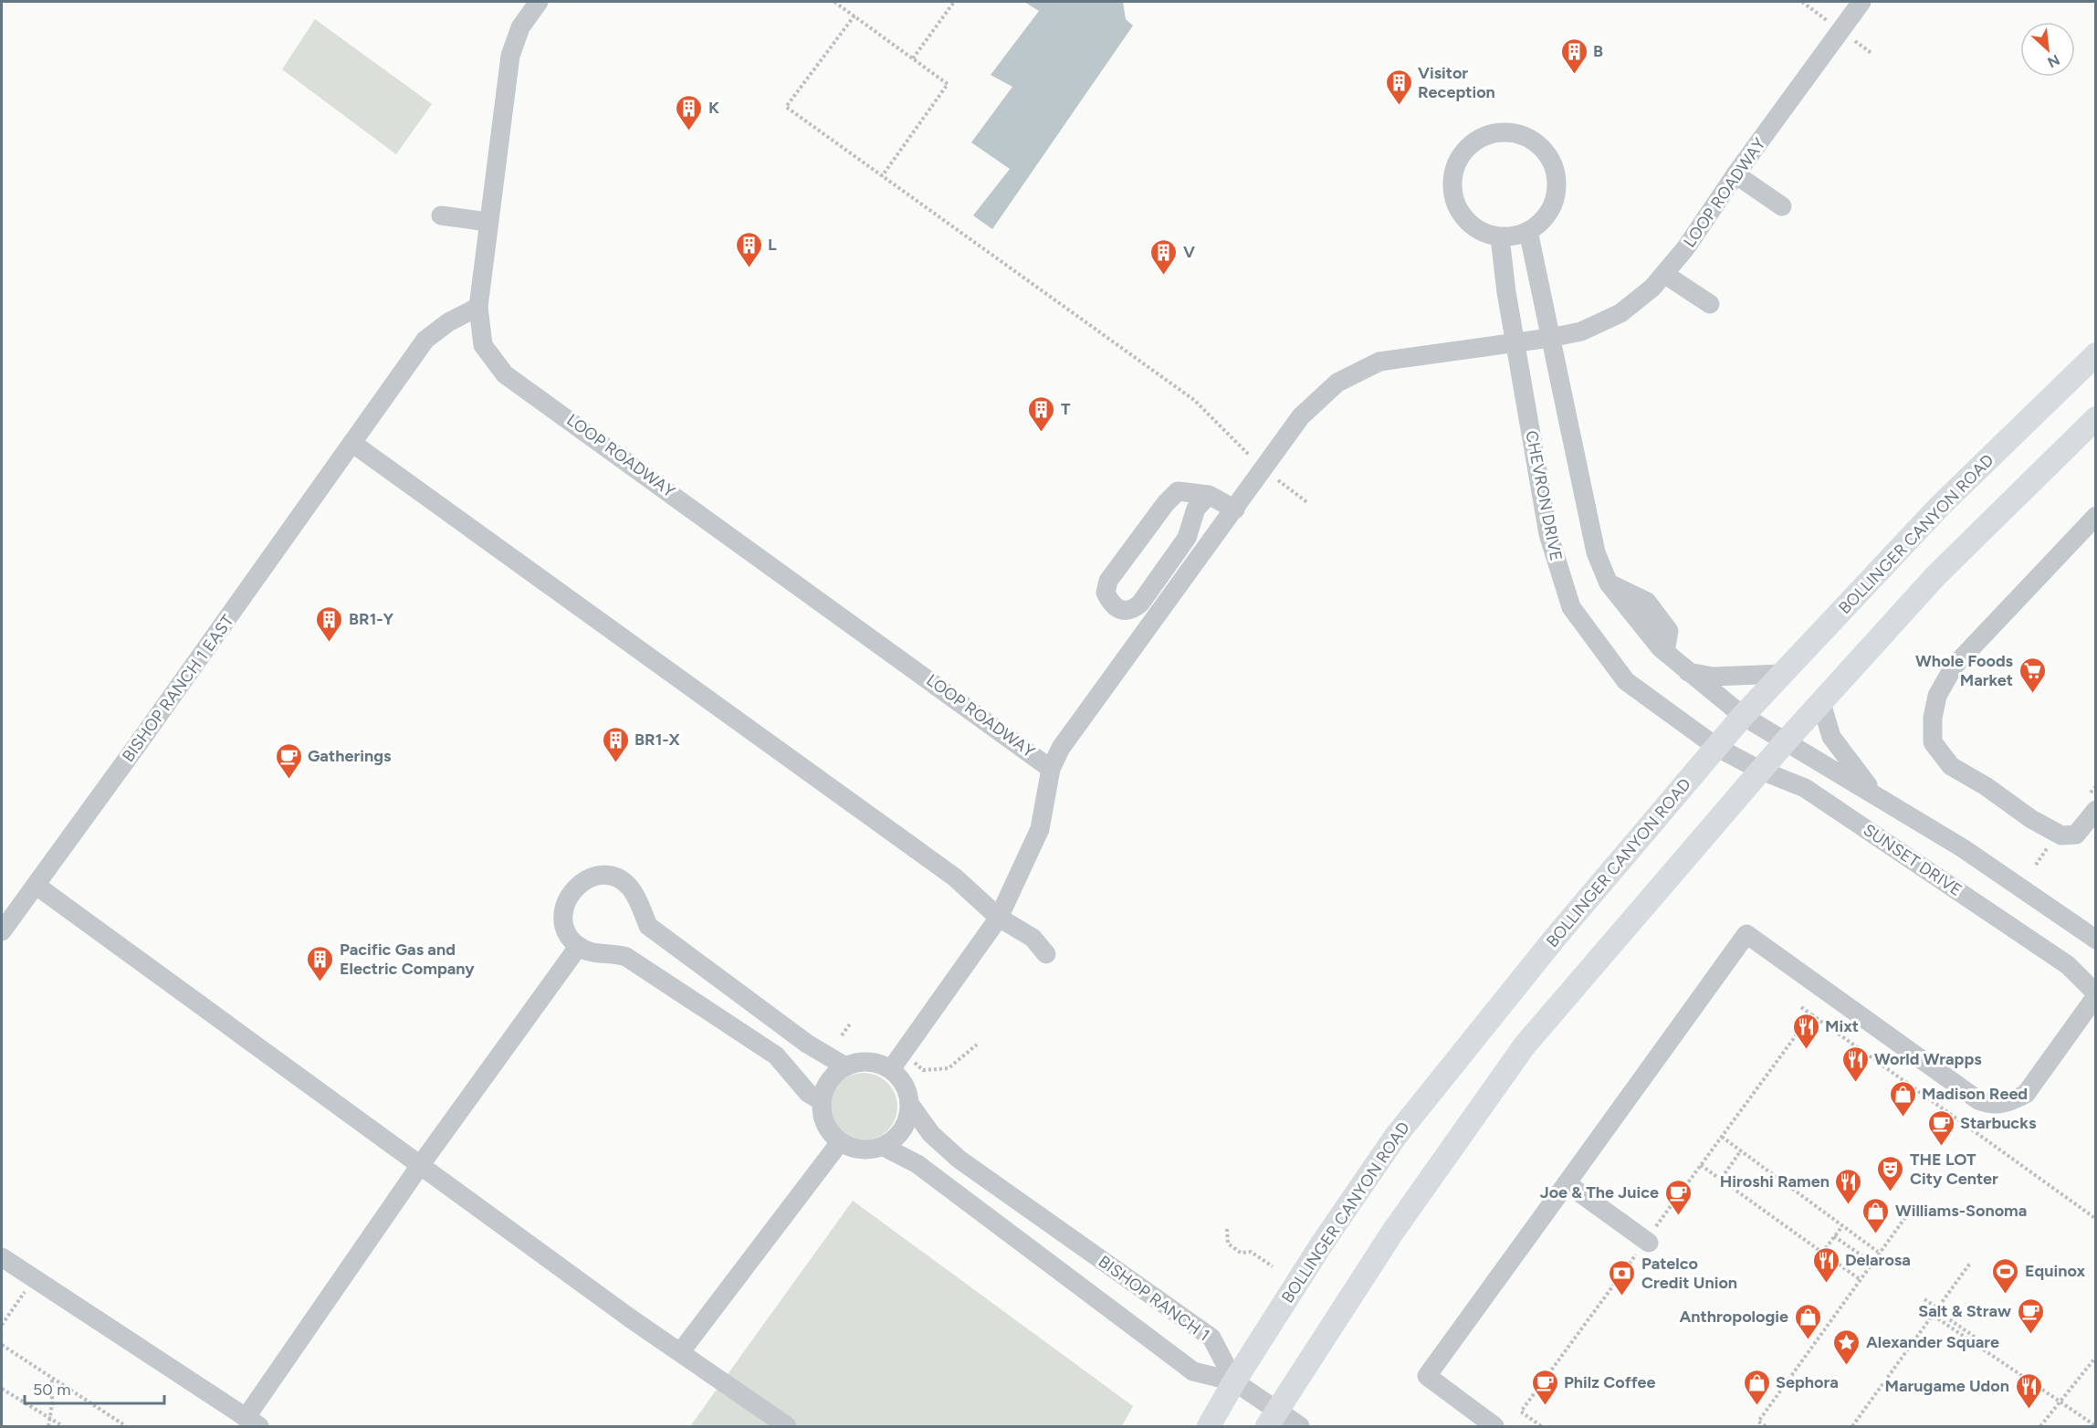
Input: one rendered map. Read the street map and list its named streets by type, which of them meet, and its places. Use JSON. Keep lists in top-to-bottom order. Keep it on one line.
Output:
{"streets":{"main road":["BOLLINGER CANYON ROAD"],"street":["LOOP ROADWAY","CHEVRON DRIVE","BISHOP RANCH 1 EAST","SUNSET DRIVE","BISHOP RANCH 1"]},"crossings":[["LOOP ROADWAY","CHEVRON DRIVE"],["LOOP ROADWAY","BISHOP RANCH 1 EAST"],["LOOP ROADWAY","BISHOP RANCH 1"],["CHEVRON DRIVE","BOLLINGER CANYON ROAD"],["CHEVRON DRIVE","SUNSET DRIVE"],["BOLLINGER CANYON ROAD","SUNSET DRIVE"],["BOLLINGER CANYON ROAD","BISHOP RANCH 1"]],"places":{"building":["B","Visitor Reception","K","L","V","T","BR1-Y","BR1-X","Pacific Gas and Electric Company"],"supermarket":["Whole Foods Market"],"cafe":["Gatherings","Starbucks","Joe & The Juice","Salt & Straw","Philz Coffee"],"restaurant":["Mixt","World Wrapps","Hiroshi Ramen","Delarosa","Marugame Udon"],"shop":["Madison Reed","Williams-Sonoma","Anthropologie","Sephora"],"theatre":["THE LOT City Center"],"sports":["Equinox"],"bank":["Patelco Credit Union"],"place":["Alexander Square"]},"scale_bar":"50 m","north":"bottom right"}
